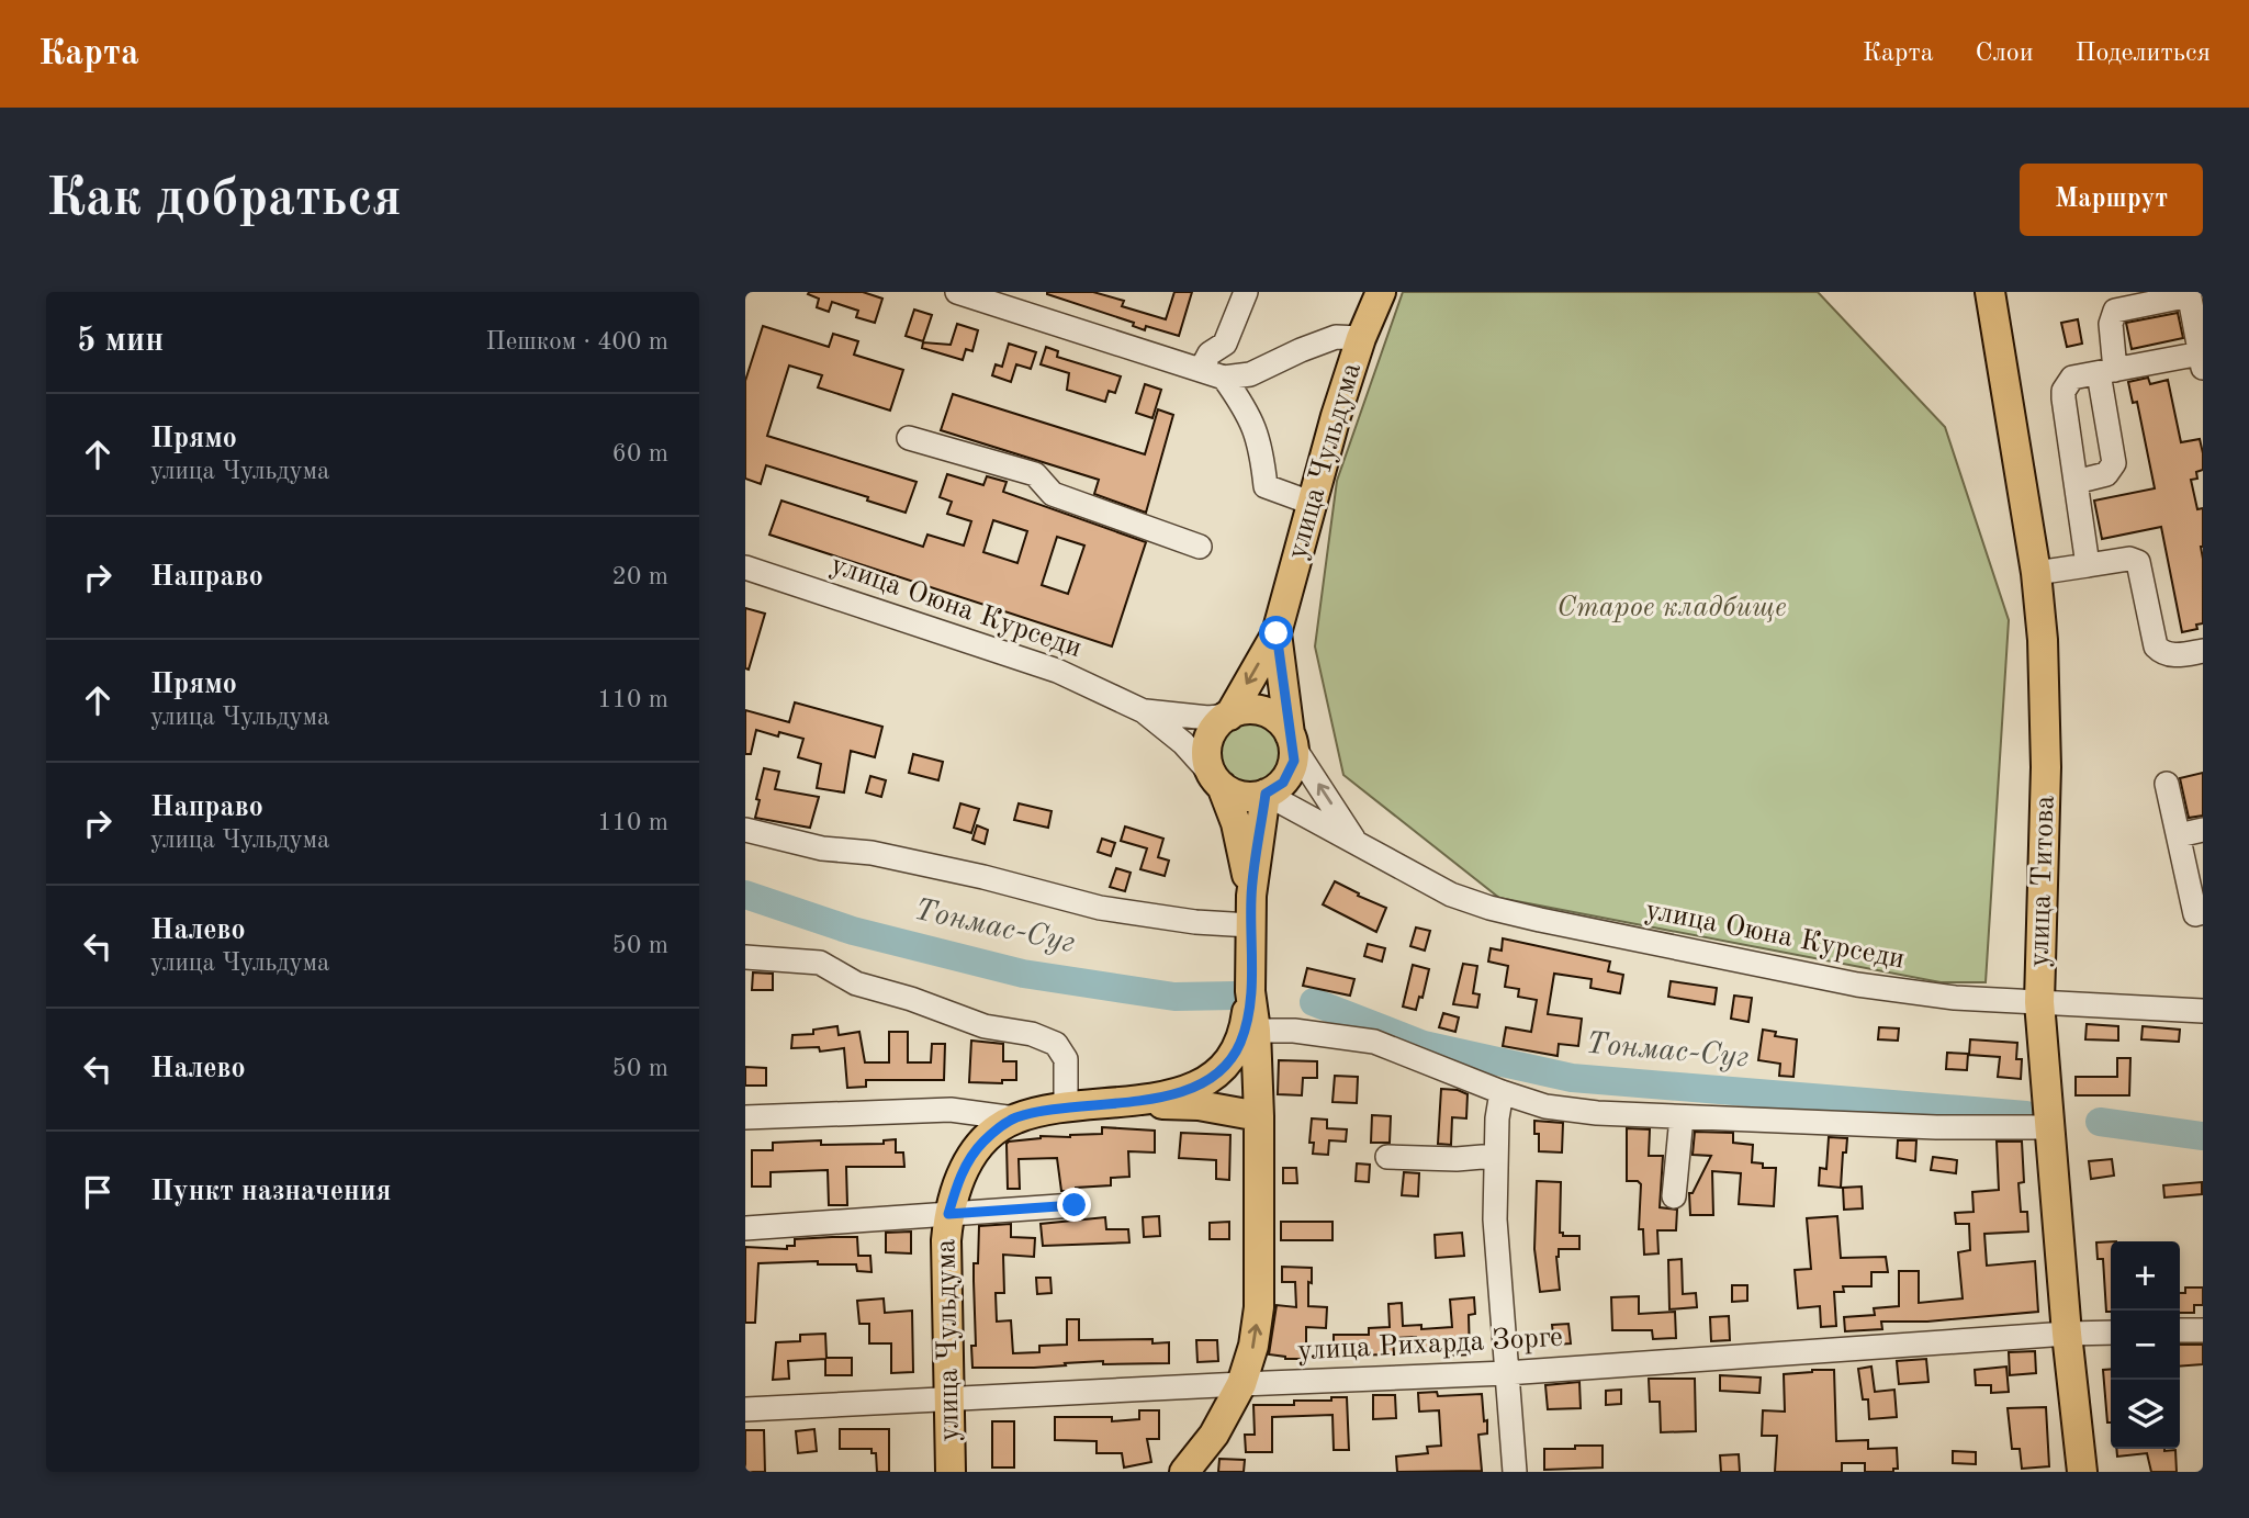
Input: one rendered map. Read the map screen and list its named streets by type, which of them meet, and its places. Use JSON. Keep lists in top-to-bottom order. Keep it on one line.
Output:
{"streets":{"main road":["улица Чульдума","улица Титова"],"street":["улица Оюна Курседи","улица Рихарда Зорге"]},"crossings":[["улица Чульдума","улица Оюна Курседи"],["улица Чульдума","улица Рихарда Зорге"],["улица Оюна Курседи","улица Титова"],["улица Титова","улица Рихарда Зорге"]],"water":["Тонмас-Суг"],"parks":["Старое кладбище"],"page":{"header":"Карта","nav":["Карта","Слои","Поделиться"],"buttons":"Маршрут","title":"Как добраться","heading":["5 мин","Пешком · 400 m"],"list":[["Прямо","улица Чульдума","60 m"],["Направо","20 m"],["Прямо","улица Чульдума","110 m"],["Направо","улица Чульдума","110 m"],["Налево","улица Чульдума","50 m"],["Налево","50 m"],"Пункт назначения"],"map_buttons":["+","−"]}}
